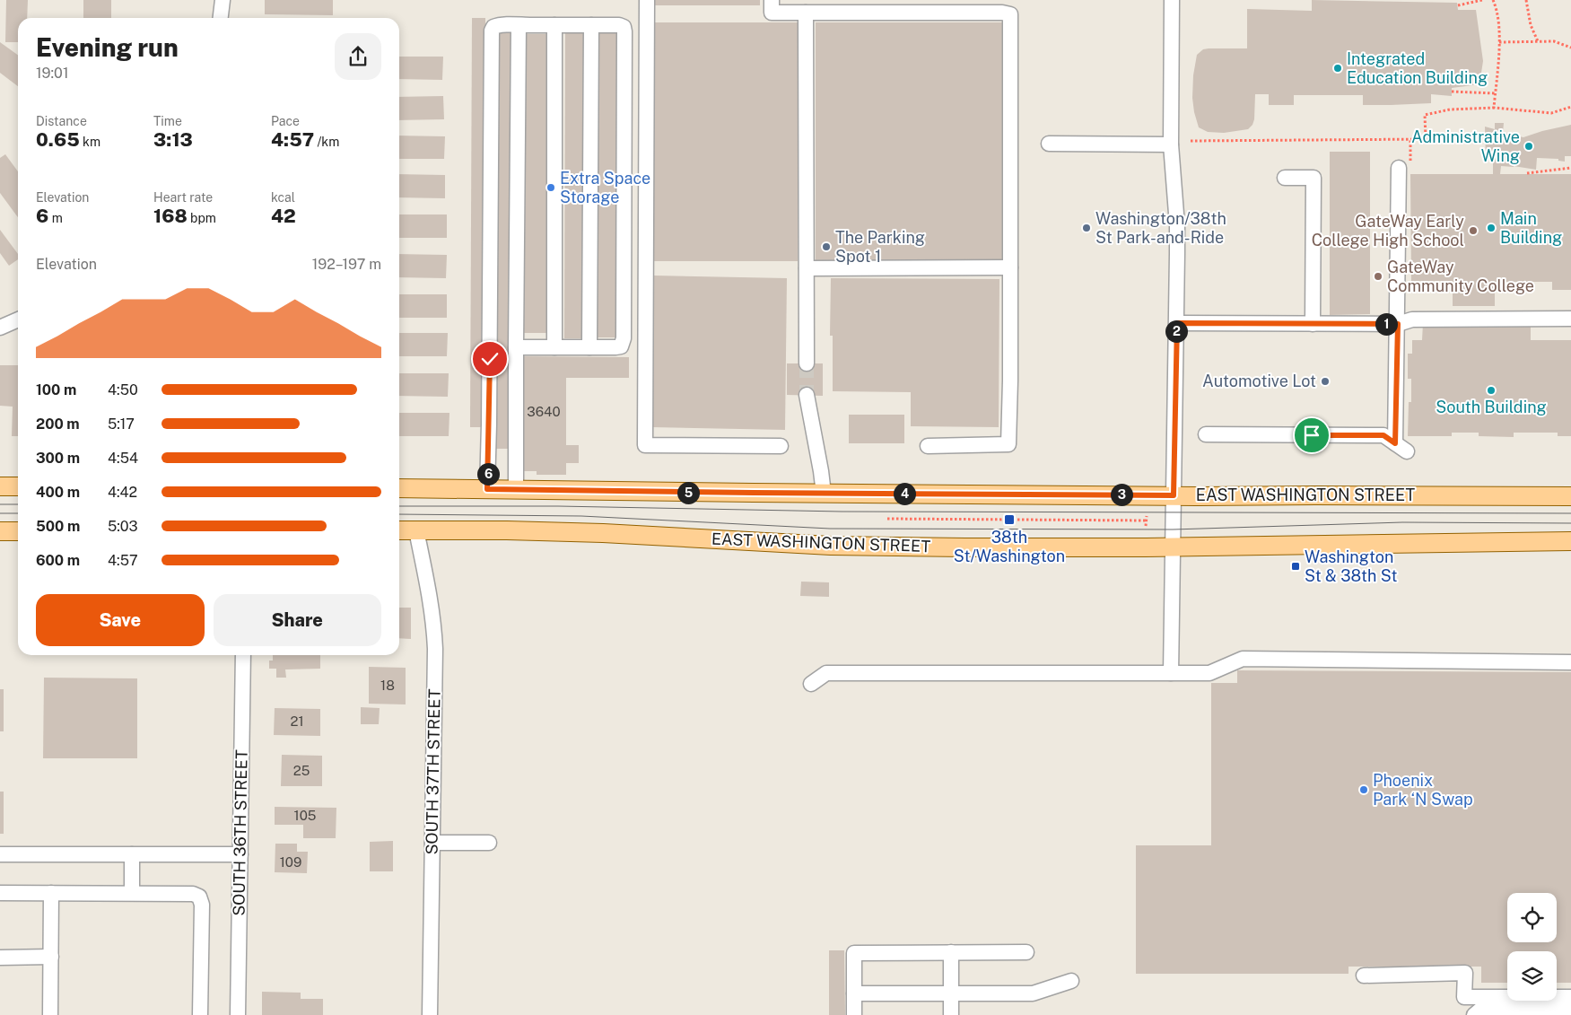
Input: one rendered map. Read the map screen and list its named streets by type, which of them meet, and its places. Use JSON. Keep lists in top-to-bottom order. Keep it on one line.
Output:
{"streets":{"main road":["EAST WASHINGTON STREET"],"street":["SOUTH 37TH STREET","SOUTH 36TH STREET"]},"crossings":[["EAST WASHINGTON STREET","SOUTH 37TH STREET"]],"places":{"other":["Integrated Education Building","Administrative Wing","Extra Space Storage","Washington/38th St Park-and-Ride","Main Building","GateWay Early College High School","The Parking Spot 1","GateWay Community College","Automotive Lot","South Building","Phoenix Park ‘N Swap"],"transit":["38th St/Washington","Washington St & 38th St"]},"house_numbers":["3640","18","21","25","105","109"],"page":{"heading":["Evening run","19:01"],"stats":[["Distance","0.65 km"],["Time","3:13"],["Pace","4:57 /km"],["Elevation","6 m"],["Heart rate","168 bpm"],["kcal","42"]],"chart":["Elevation","192–197 m"],"pins":["1","2","6","5","4","3"],"list":[{"name":"100 m","note":"4:50"},{"name":"200 m","note":"5:17"},{"name":"300 m","note":"4:54"},{"name":"400 m","note":"4:42"},{"name":"500 m","note":"5:03"},{"name":"600 m","note":"4:57"}],"buttons":["Save","Share"]}}
